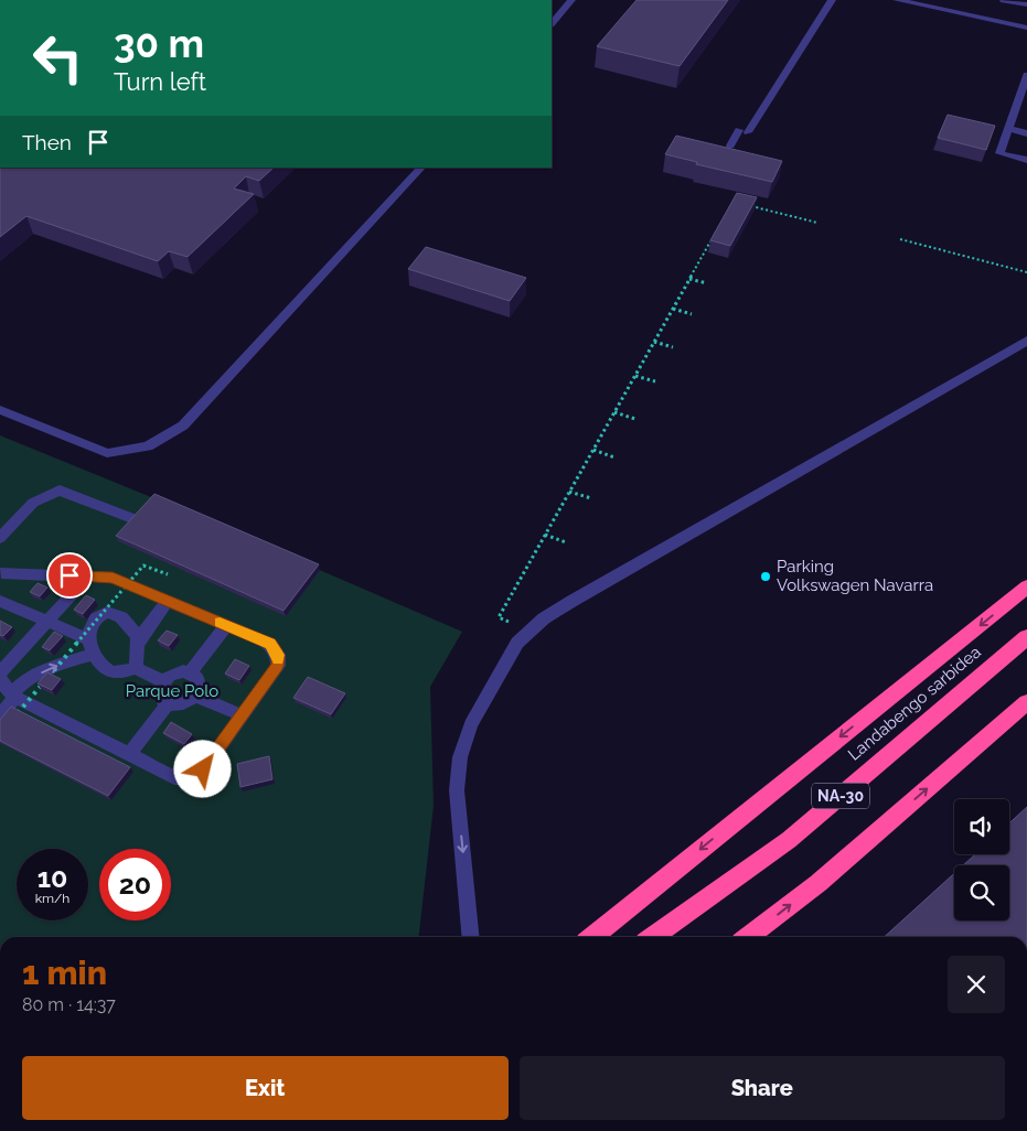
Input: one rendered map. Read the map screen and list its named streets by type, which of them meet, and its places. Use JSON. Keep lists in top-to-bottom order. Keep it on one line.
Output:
{"streets":{"highway":["Landabengo sarbidea","NA-30"]},"parks":["Parque Polo"],"places":["Parking Volkswagen Navarra"],"page":{"turn":["30 m","Turn left"],"then":"Then","speed":"10 km/h","limit":"20","heading":["1 min","80 m · 14:37"],"buttons":["Exit","Share"]}}
